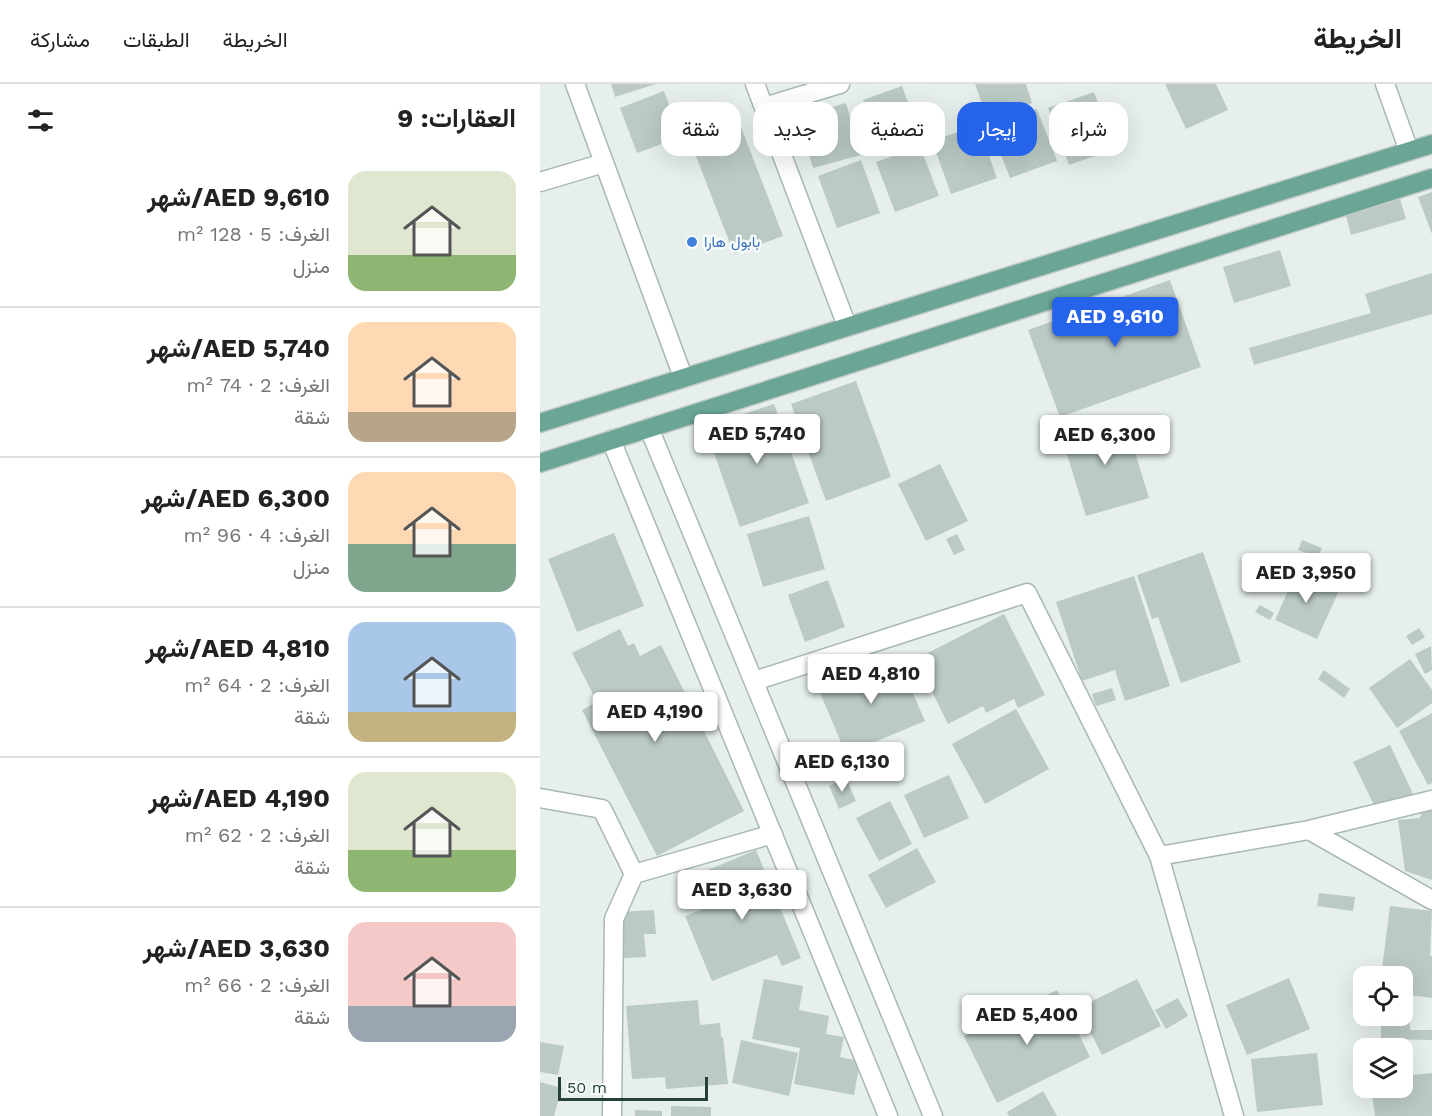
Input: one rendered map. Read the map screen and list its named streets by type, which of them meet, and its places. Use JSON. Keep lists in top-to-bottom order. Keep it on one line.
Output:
{"places":["بابول هارا"],"scale_bar":"50 m","page":{"header":"الخريطة","nav":["الخريطة","الطبقات","مشاركة"],"heading":"العقارات: 9","chip":["شراء","إيجار","تصفية","جديد","شقة"],"list":[{"name":"AED 9,610/شهر","note":"الغرف: 5 · 128 m² · منزل"},{"name":"AED 5,740/شهر","note":"الغرف: 2 · 74 m² · شقة"},{"name":"AED 6,300/شهر","note":"الغرف: 4 · 96 m² · منزل"},{"name":"AED 4,810/شهر","note":"الغرف: 2 · 64 m² · شقة"},{"name":"AED 4,190/شهر","note":"الغرف: 2 · 62 m² · شقة"},{"name":"AED 3,630/شهر","note":"الغرف: 2 · 66 m² · شقة"}],"price":["AED 9,610","AED 5,740","AED 6,300","AED 3,950","AED 4,810","AED 4,190","AED 6,130","AED 3,630","AED 5,400"],"scale":"50 m"}}
